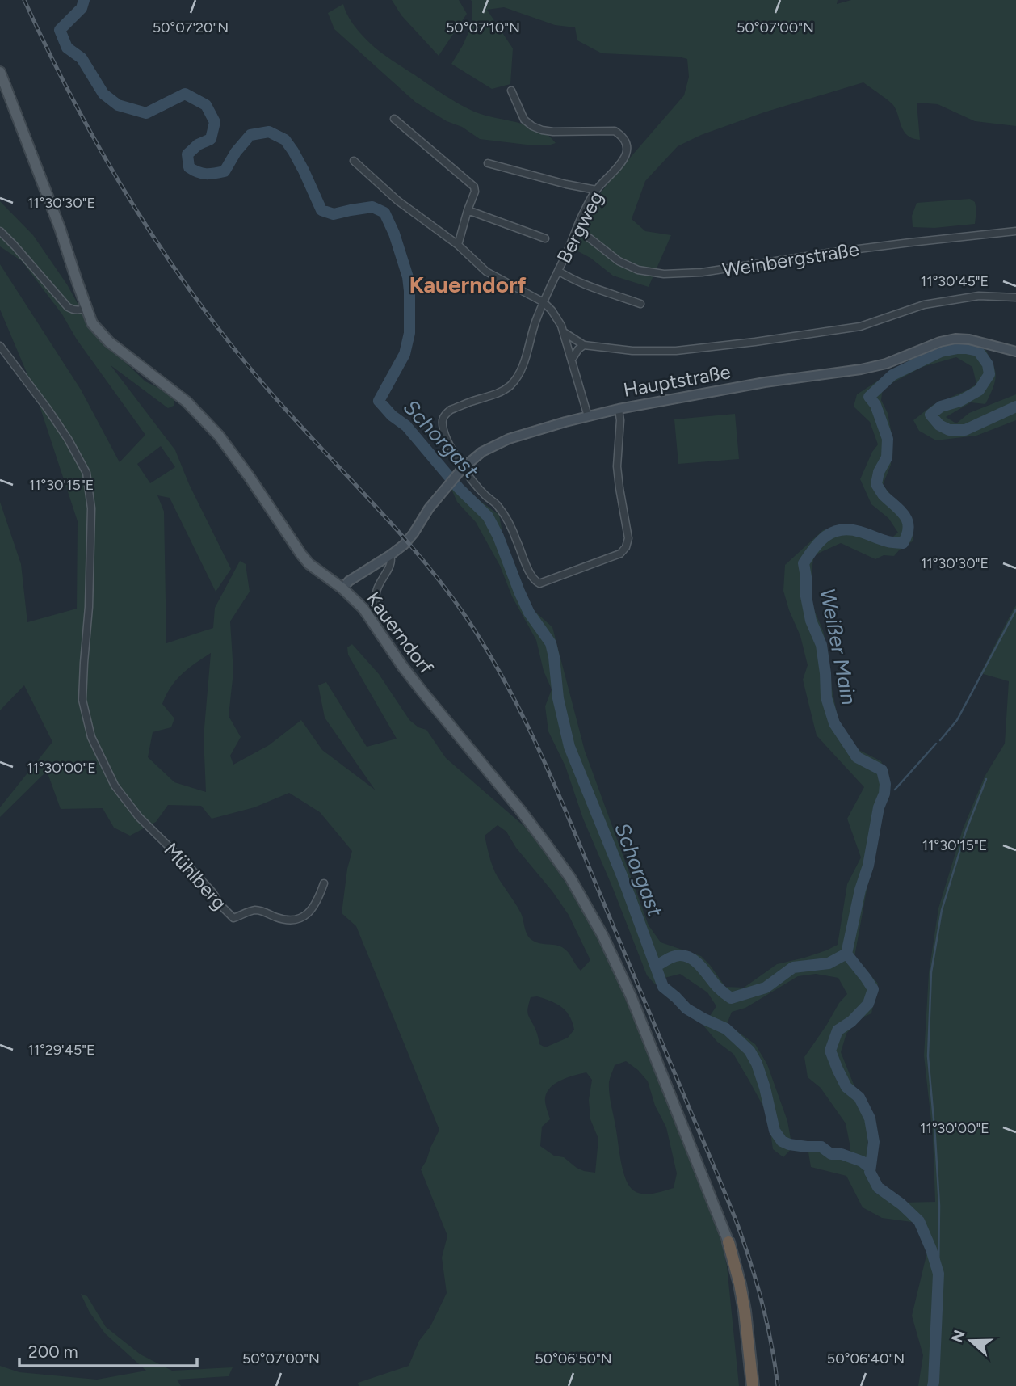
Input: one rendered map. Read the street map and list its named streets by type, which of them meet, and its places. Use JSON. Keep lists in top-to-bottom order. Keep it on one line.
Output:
{"streets":{"main road":["Hauptstraße","Kauerndorf"],"street":["Bergweg","Weinbergstraße","Mühlberg"]},"crossings":[["Bergweg","Weinbergstraße"],["Bergweg","Hauptstraße"],["Hauptstraße","Kauerndorf"]],"districts":["Kauerndorf"],"water":["Schorgast","Weißer Main"],"scale_bar":"200 m","north":"left","coordinates":["50°07'20\"N","50°07'10\"N","50°07'00\"N","11°30'30\"E","11°30'45\"E","11°30'15\"E","11°30'00\"E","11°29'45\"E","50°06'50\"N","50°06'40\"N"]}
